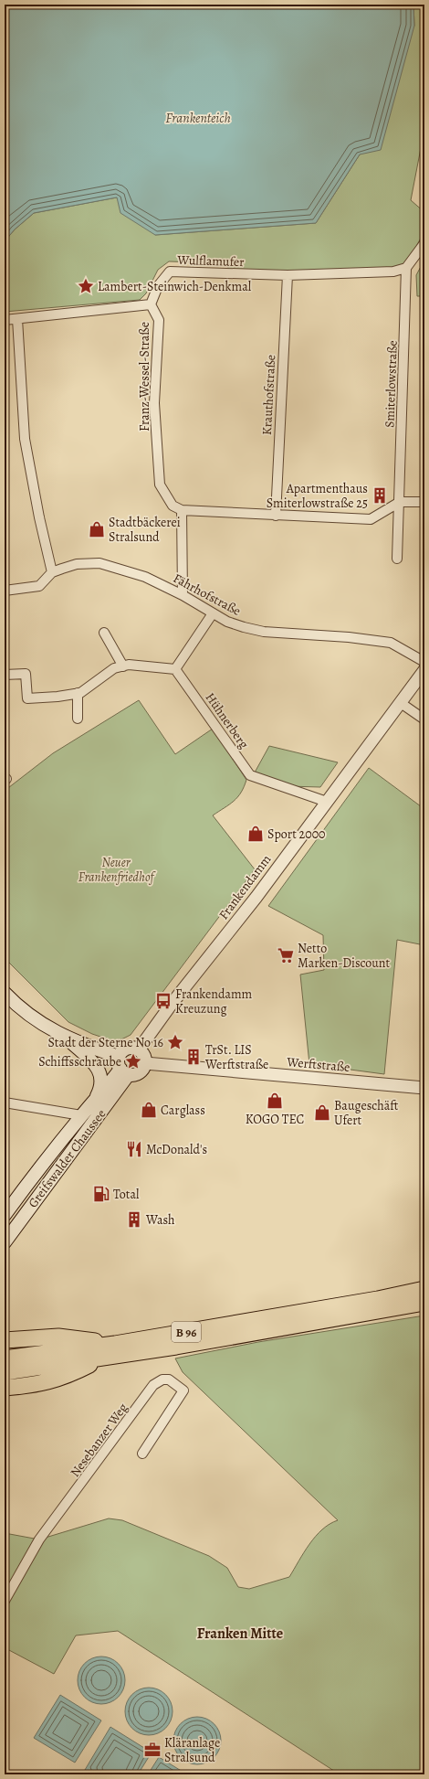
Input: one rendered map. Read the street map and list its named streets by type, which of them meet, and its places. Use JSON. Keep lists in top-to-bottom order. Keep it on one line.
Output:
{"streets":{"highway":["B 96"],"main road":["Greifswalder Chaussee"],"street":["Wulflamufer","Franz-Wessel-Straße","Smiterlowstraße","Krauthofstraße","Fährhofstraße","Hühnerberg","Frankendamm","Werftstraße","Nesebanzer Weg"]},"crossings":[["Wulflamufer","Franz-Wessel-Straße"],["Wulflamufer","Smiterlowstraße"],["Wulflamufer","Krauthofstraße"],["Hühnerberg","Frankendamm"],["Frankendamm","Werftstraße"],["Frankendamm","Greifswalder Chaussee"],["Werftstraße","Greifswalder Chaussee"]],"districts":["Franken Mitte"],"water":["Frankenteich"],"parks":["Neuer Frankenfriedhof"],"places":{"place":["Lambert-Steinwich-Denkmal","Stadt der Sterne No 16","Schiffsschraube"],"building":["Apartmenthaus Smiterlowstraße 25","TrSt. LIS Werftstraße","Wash"],"shop":["Stadtbäckerei Stralsund","Sport 2000","KOGO TEC","Carglass","Baugeschäft Ufert"],"supermarket":["Netto Marken-Discount"],"bus stop":["Frankendamm Kreuzung"],"restaurant":["McDonald's"],"fuel station":["Total"],"office":["Kläranlage Stralsund"]}}
